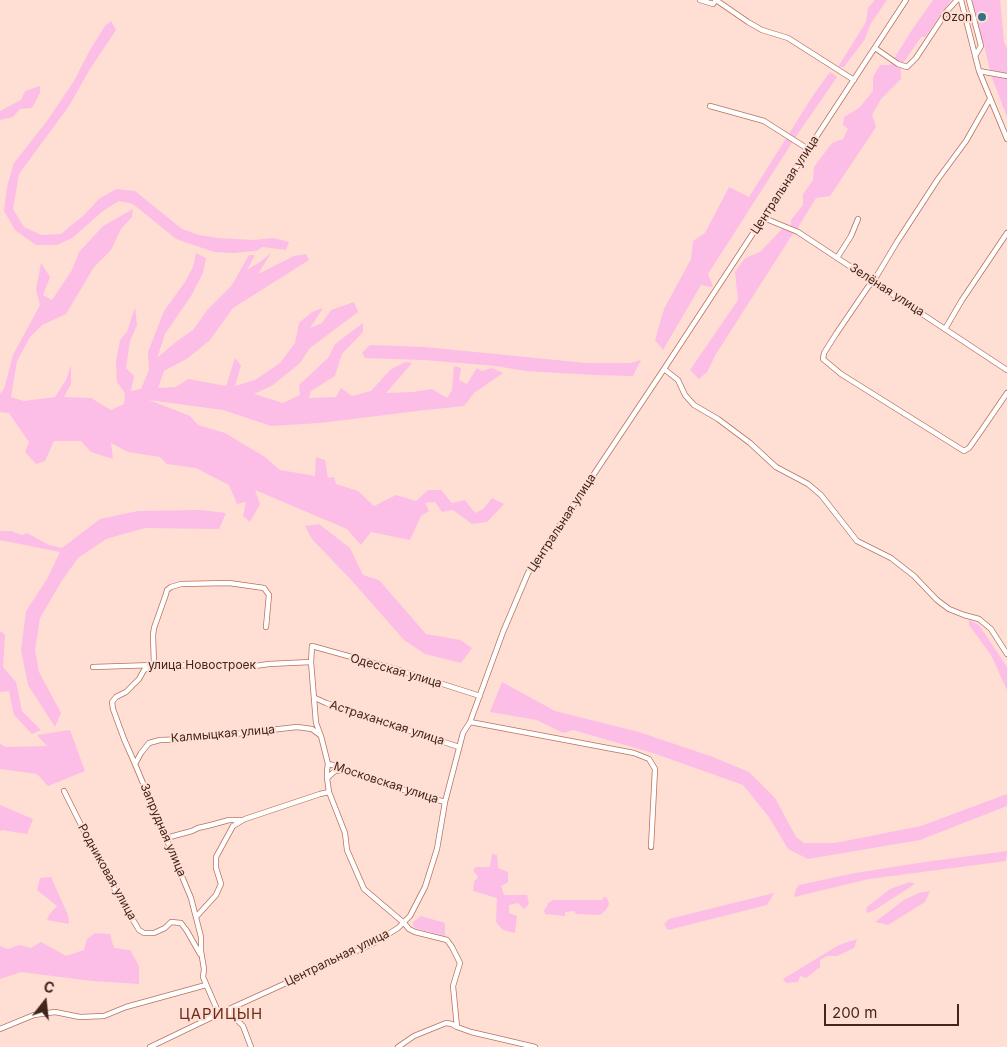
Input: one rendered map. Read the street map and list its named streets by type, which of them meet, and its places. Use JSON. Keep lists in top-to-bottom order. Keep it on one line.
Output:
{"streets":{"street":["Центральная улица","Зелёная улица","улица Новостроек","Одесская улица","Астраханская улица","Калмыцкая улица","Московская улица","Запрудная улица","Родниковая улица"]},"crossings":[["Центральная улица","Зелёная улица"],["Центральная улица","Одесская улица"],["Центральная улица","Астраханская улица"],["Центральная улица","Московская улица"],["Центральная улица","Запрудная улица"],["улица Новостроек","Одесская улица"],["улица Новостроек","Запрудная улица"],["Калмыцкая улица","Запрудная улица"],["Запрудная улица","Родниковая улица"]],"districts":["ЦАРИЦЫН"],"places":["Ozon"],"scale_bar":"200 m","north":"top"}
